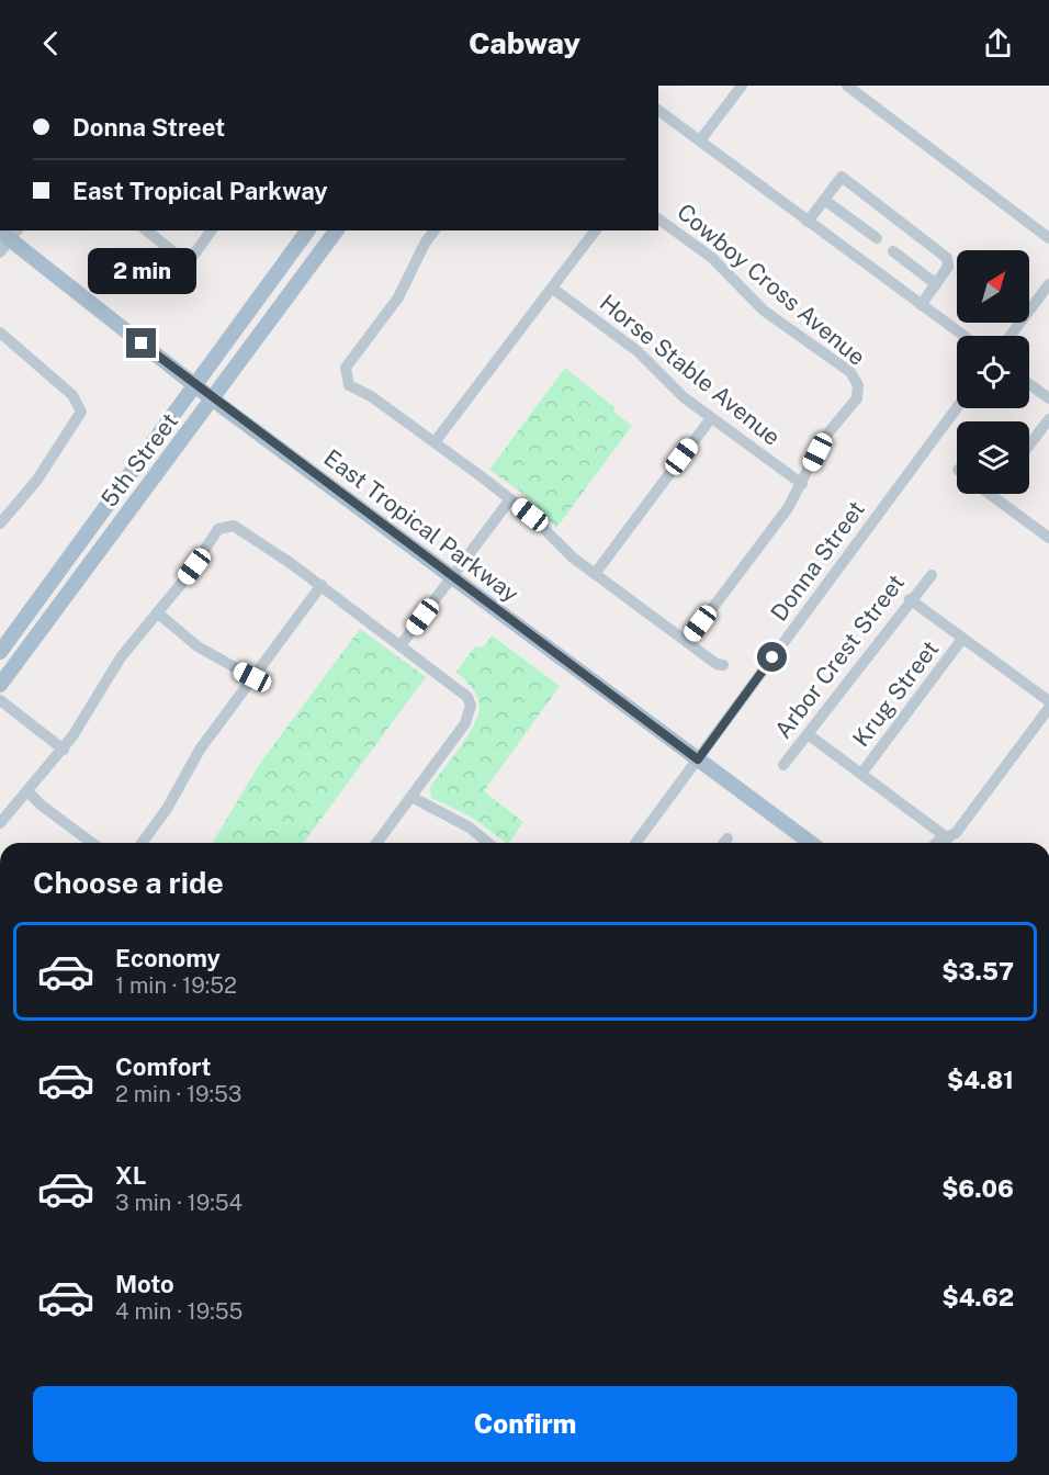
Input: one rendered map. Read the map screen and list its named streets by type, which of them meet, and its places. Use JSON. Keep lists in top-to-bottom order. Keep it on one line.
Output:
{"streets":{"main road":["5th Street","East Tropical Parkway"],"street":["Cowboy Cross Avenue","Horse Stable Avenue","Donna Street","Arbor Crest Street","Krug Street"]},"crossings":[["Cowboy Cross Avenue","Horse Stable Avenue"],["5th Street","East Tropical Parkway"],["East Tropical Parkway","Donna Street"]],"north":"top right","page":{"header":"Cabway","banner":["Donna Street","East Tropical Parkway"],"bubble":"2 min","heading":"Choose a ride","list":[{"name":"Economy","note":"1 min · 19:52","value":"$3.57"},{"name":"Comfort","note":"2 min · 19:53","value":"$4.81"},{"name":"XL","note":"3 min · 19:54","value":"$6.06"},{"name":"Moto","note":"4 min · 19:55","value":"$4.62"}],"buttons":"Confirm"}}
